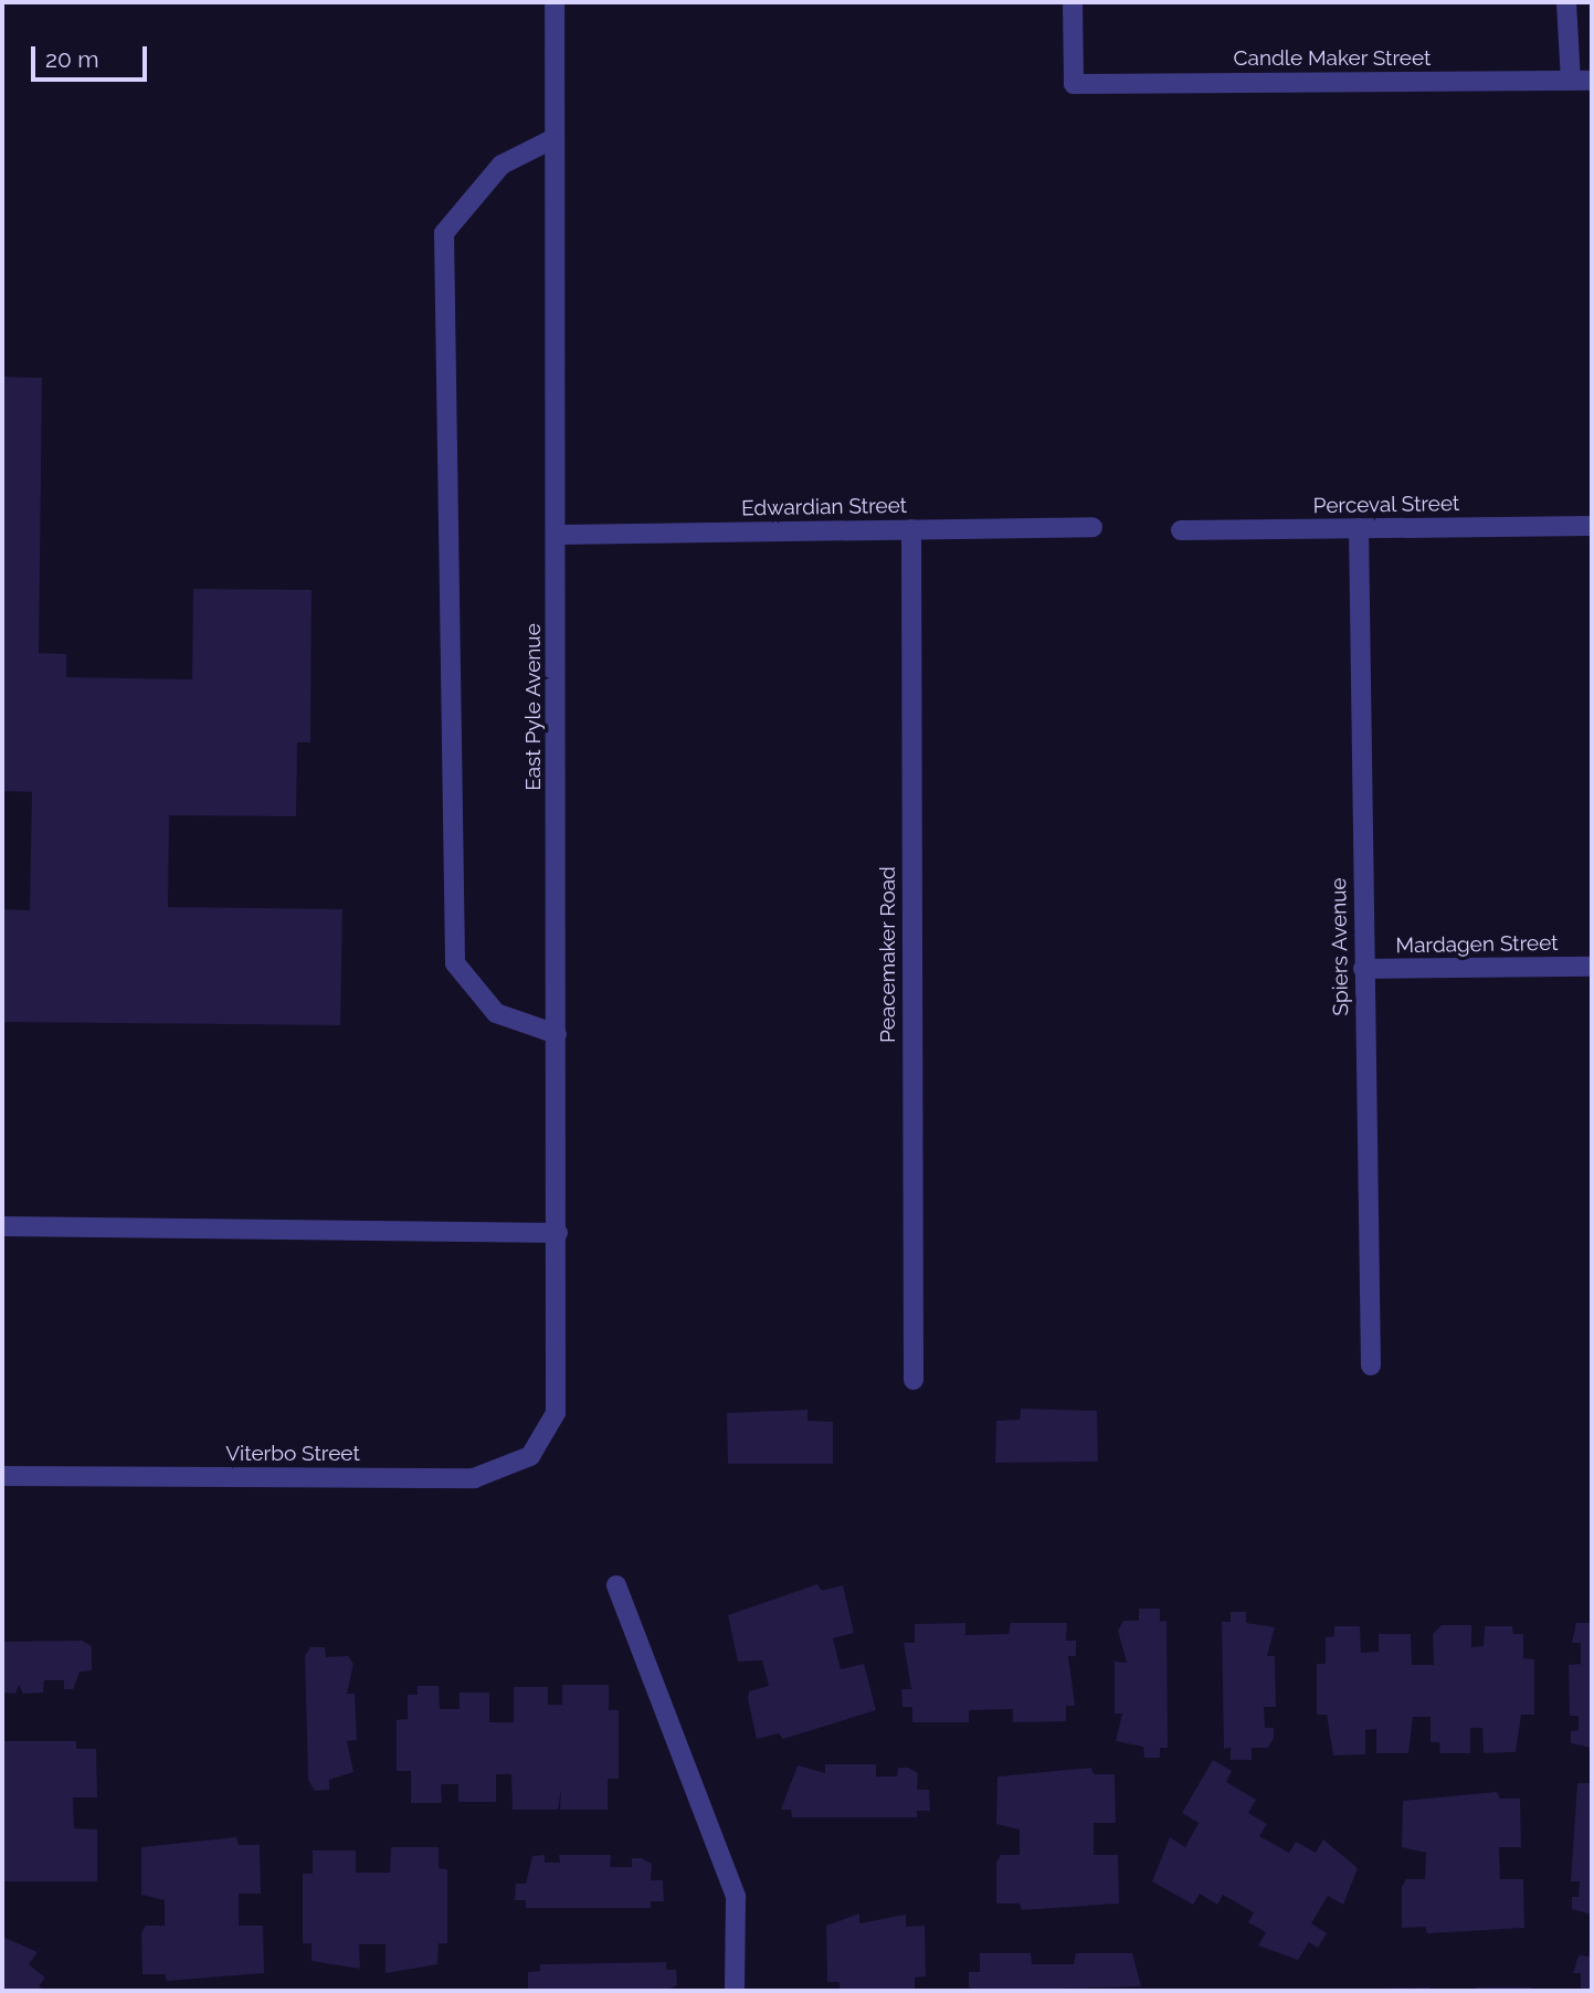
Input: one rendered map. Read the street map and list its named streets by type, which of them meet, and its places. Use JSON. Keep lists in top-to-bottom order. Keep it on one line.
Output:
{"streets":{"street":["Candle Maker Street","Perceval Street","Edwardian Street","East Pyle Avenue","Mardagen Street","Spiers Avenue","Peacemaker Road","Viterbo Street"]},"crossings":[["Perceval Street","Spiers Avenue"],["Edwardian Street","East Pyle Avenue"],["Edwardian Street","Peacemaker Road"],["East Pyle Avenue","Viterbo Street"],["Mardagen Street","Spiers Avenue"]],"scale_bar":"20 m"}
